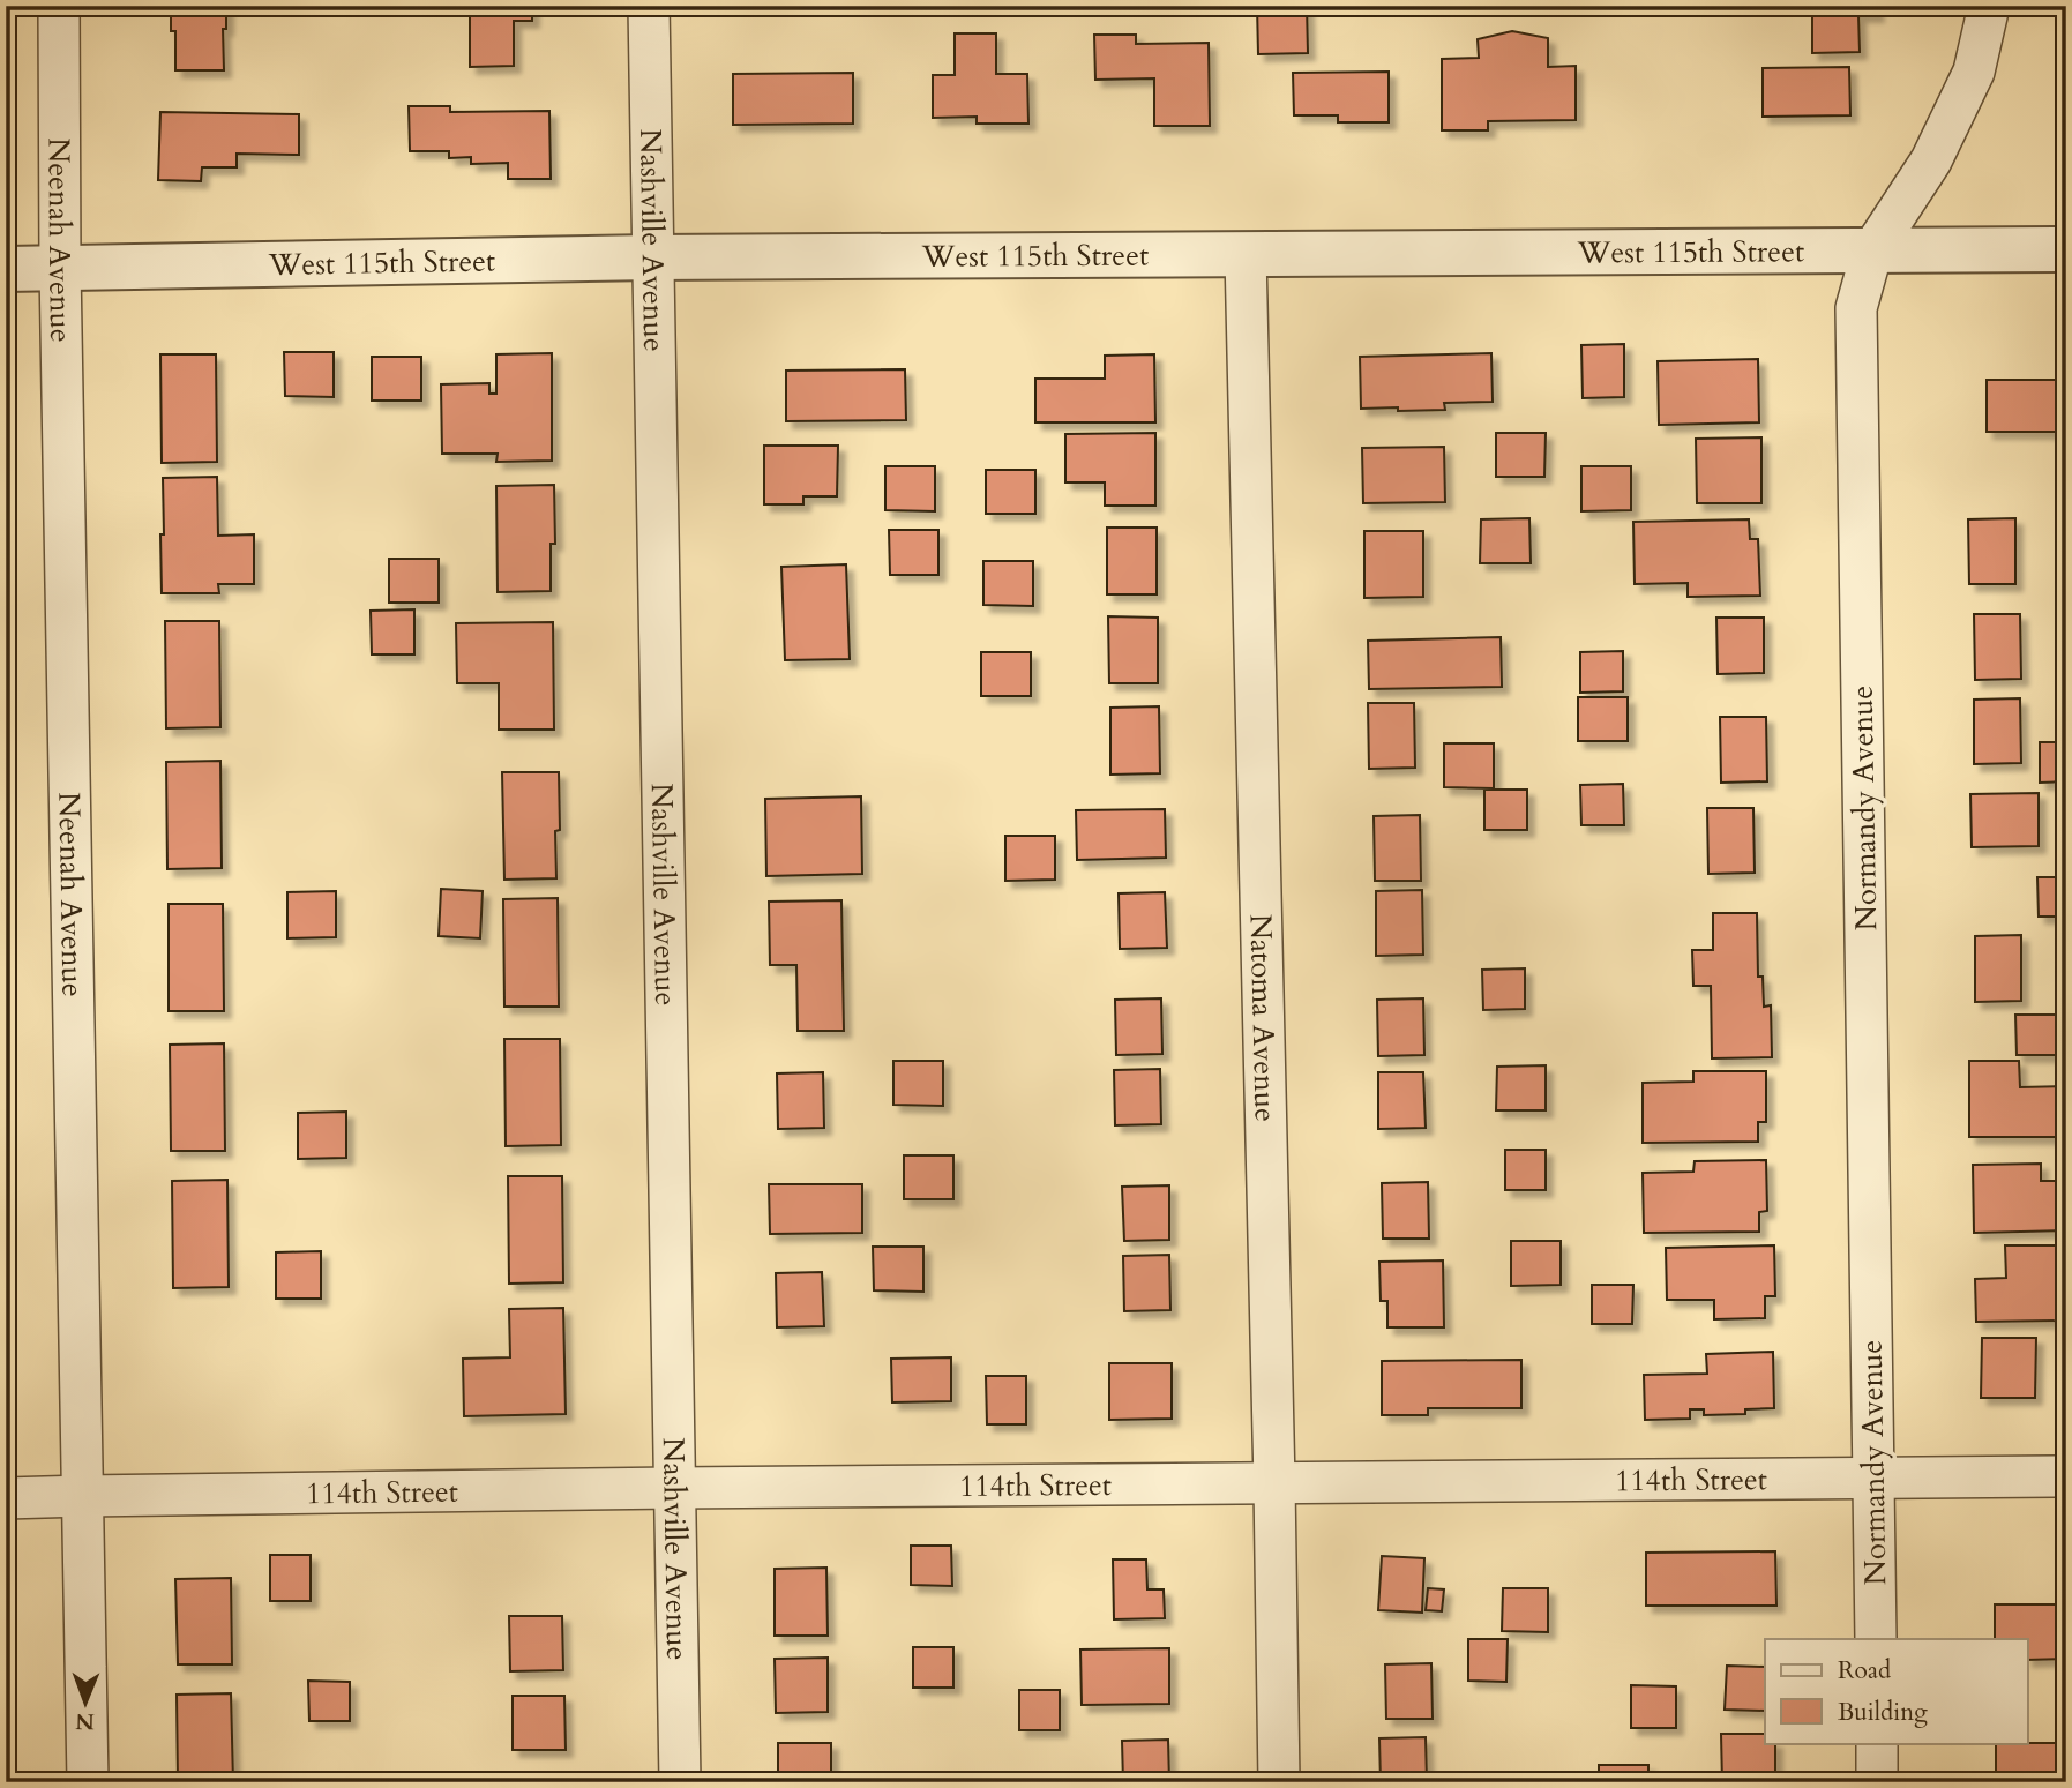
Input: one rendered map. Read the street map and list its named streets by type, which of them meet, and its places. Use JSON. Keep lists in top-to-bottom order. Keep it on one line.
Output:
{"streets":{"street":["Neenah Avenue","Nashville Avenue","West 115th Street","Normandy Avenue","Natoma Avenue","114th Street"]},"crossings":[["Neenah Avenue","West 115th Street"],["Neenah Avenue","114th Street"],["Nashville Avenue","West 115th Street"],["Nashville Avenue","114th Street"],["West 115th Street","Normandy Avenue"],["West 115th Street","Natoma Avenue"],["Normandy Avenue","114th Street"],["Natoma Avenue","114th Street"]],"legend":["Road","Building"],"north":"bottom"}
